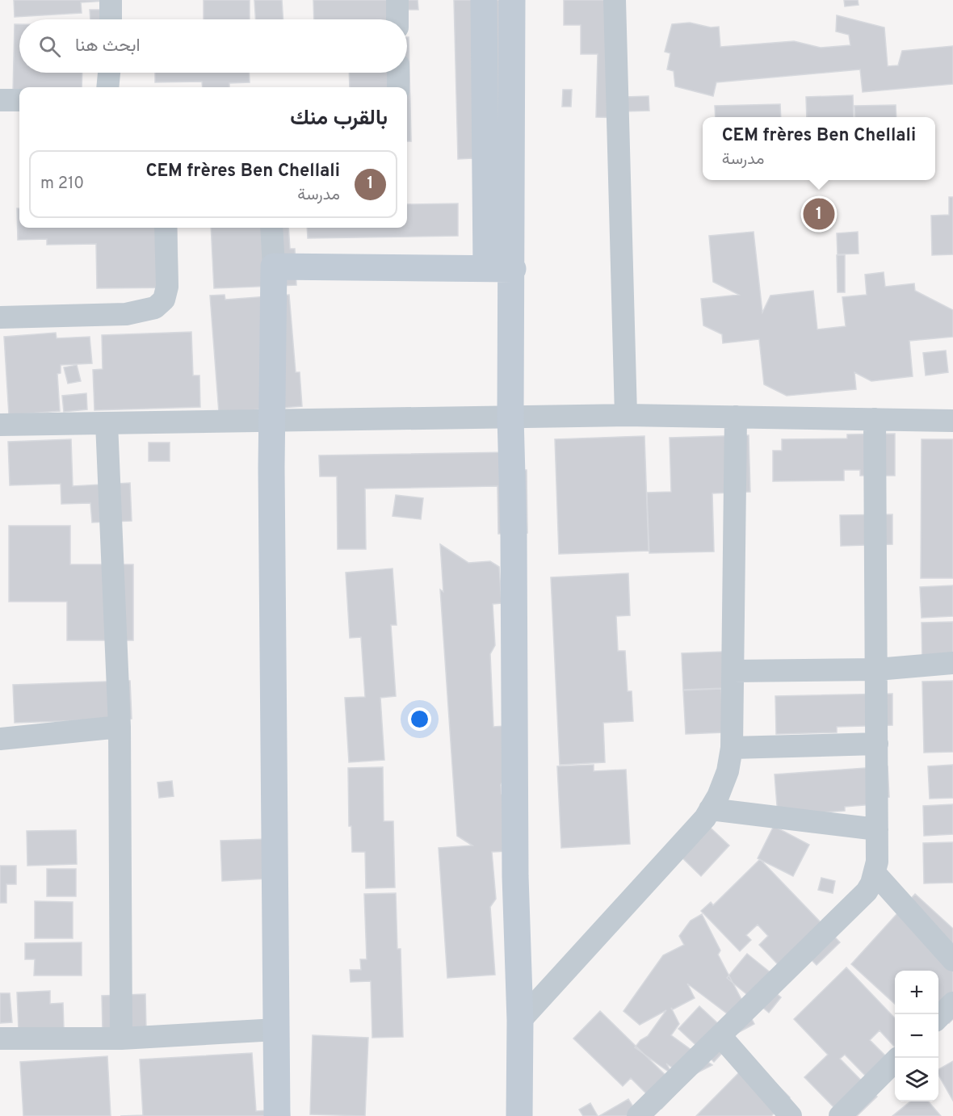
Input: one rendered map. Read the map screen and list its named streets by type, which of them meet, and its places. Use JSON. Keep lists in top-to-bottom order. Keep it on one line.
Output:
{"page":{"search":"ابحث هنا","heading":"بالقرب منك","popup":["CEM frères Ben Chellali","مدرسة"],"list":[{"mark":"1","name":"CEM frères Ben Chellali","note":"مدرسة","value":"210 m"}],"pins":"1","map_buttons":["+","−"]}}
